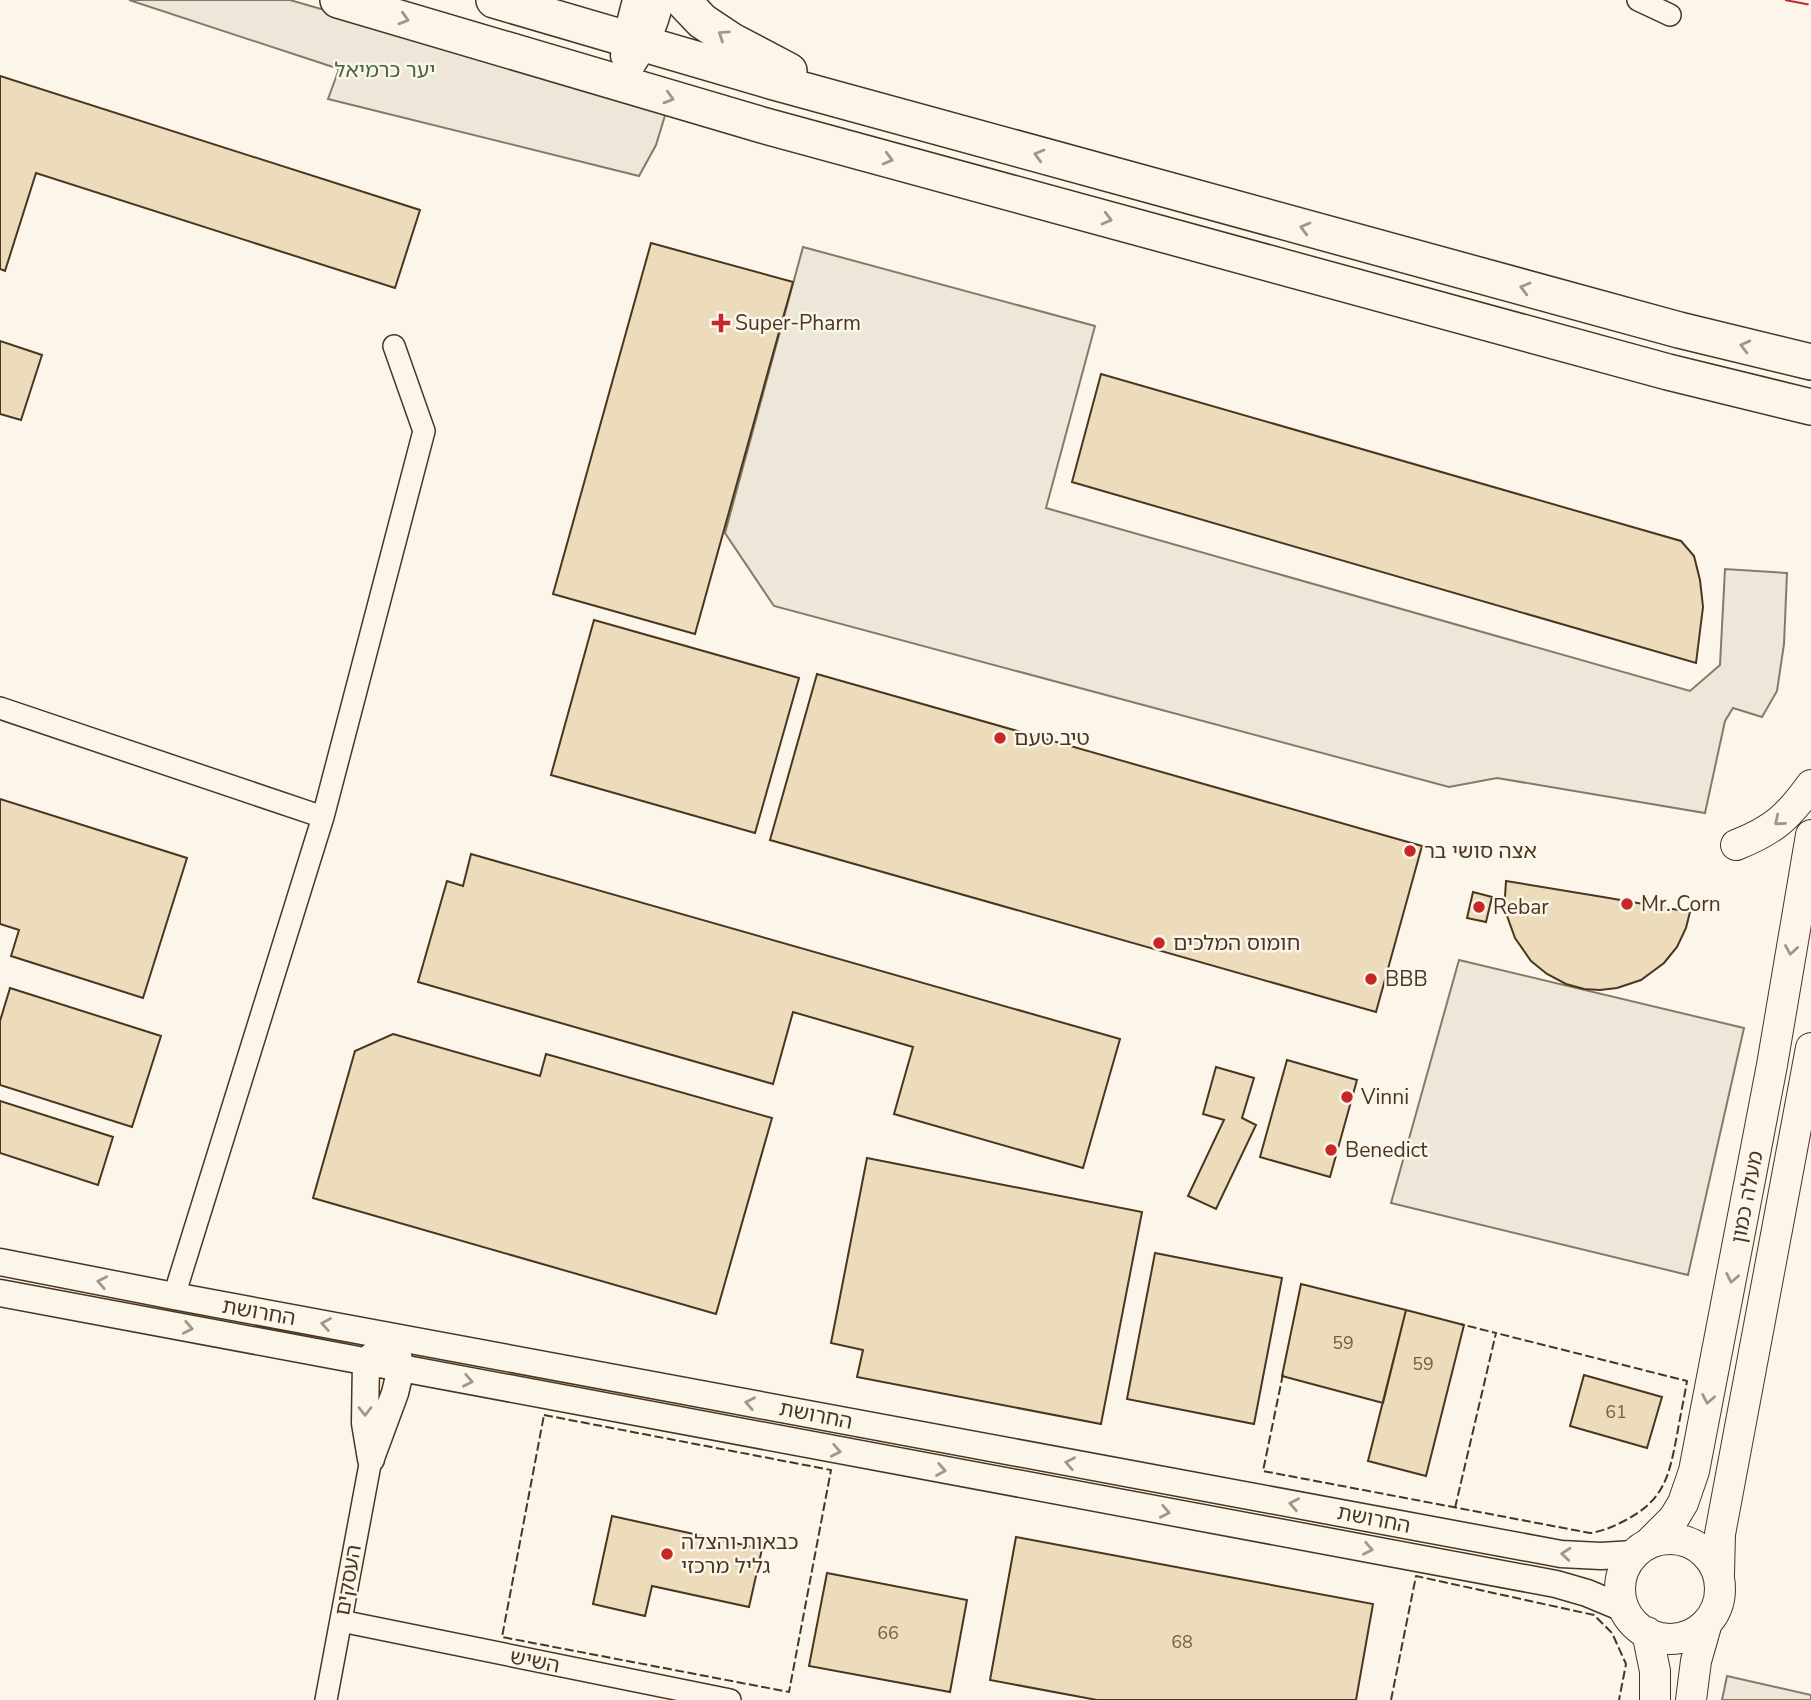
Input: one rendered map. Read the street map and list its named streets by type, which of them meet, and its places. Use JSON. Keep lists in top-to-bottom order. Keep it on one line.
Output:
{"streets":{"main road":["מעלה כמון"],"street":["החרושת","העסקים","השיש"]},"crossings":[["מעלה כמון","החרושת"],["העסקים","השיש"]],"parks":["יער כרמיאל"],"places":{"health":["Super-Pharm"],"other":["טיב טעם","אצה סושי בר","Mr. Corn","Rebar","חומוס המלכים","BBB","Vinni","Benedict","כבאות והצלה גליל מרכזי"]},"house_numbers":["59","59","61","66","68"]}
